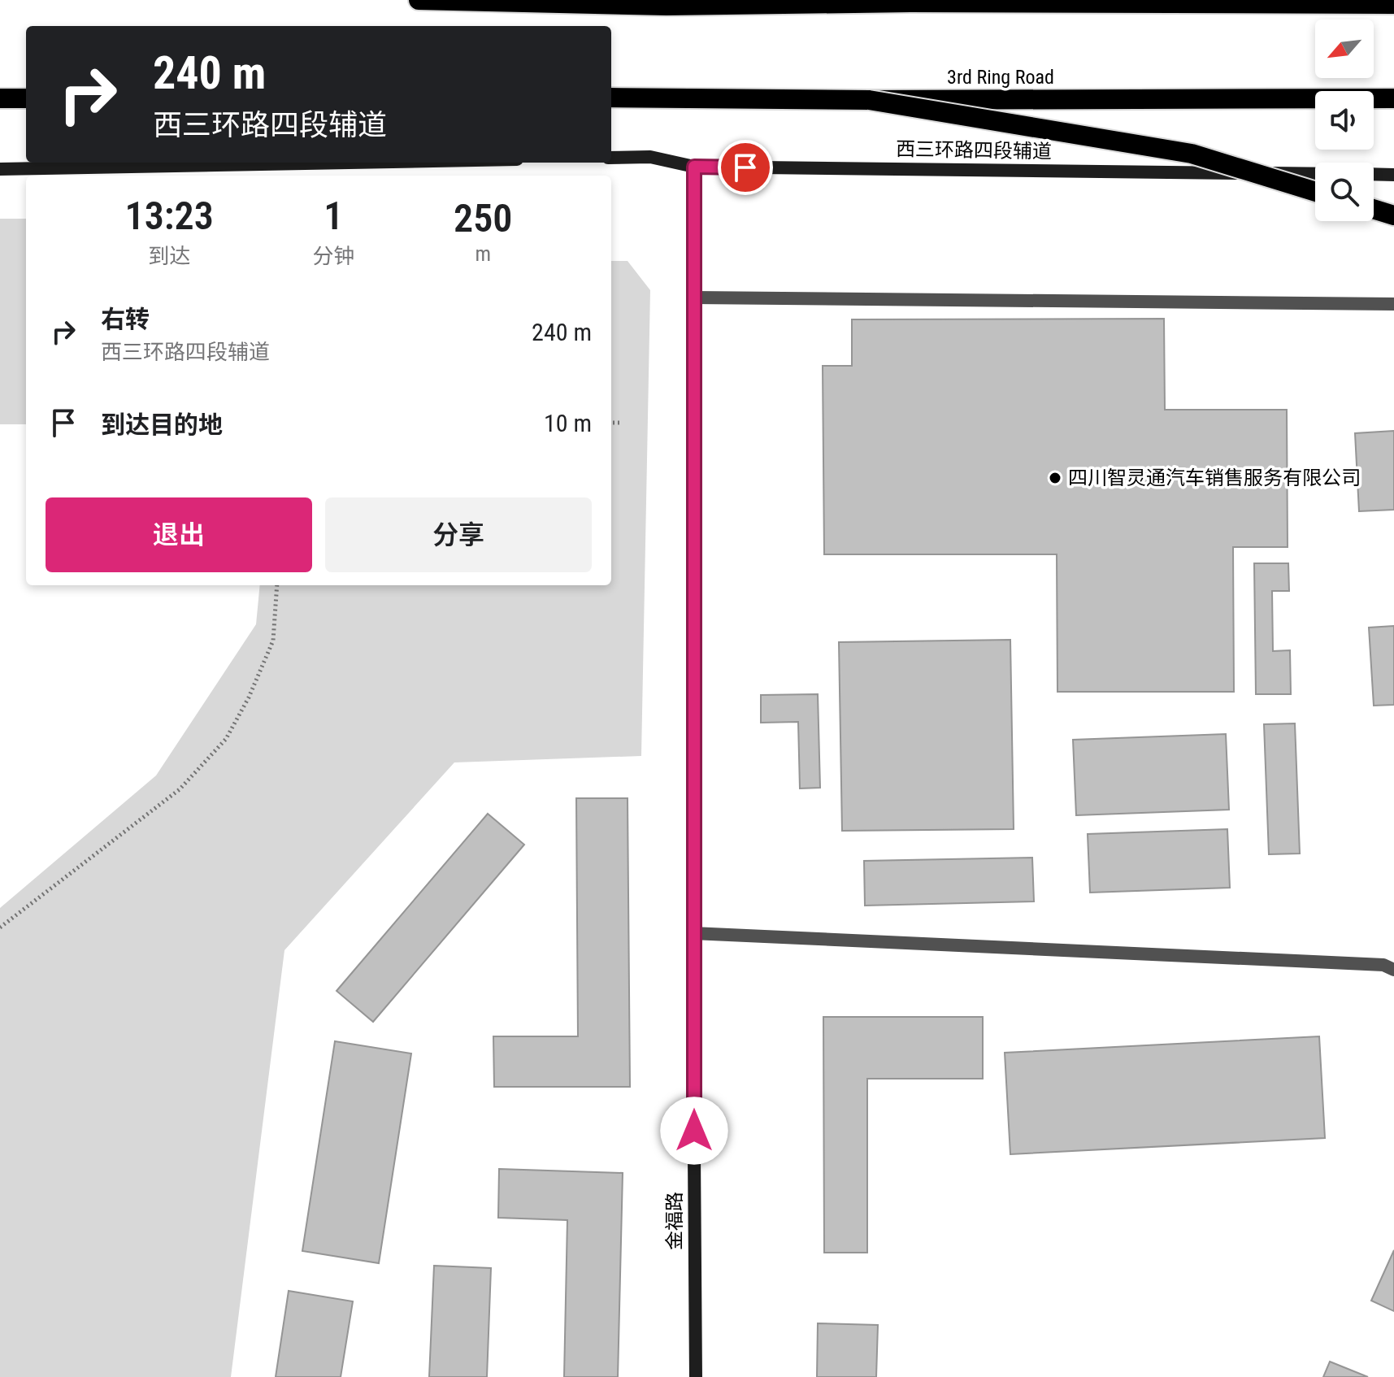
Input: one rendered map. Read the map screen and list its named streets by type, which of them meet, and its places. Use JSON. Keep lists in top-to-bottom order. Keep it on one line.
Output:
{"streets":{"highway":["3rd Ring Road"],"main road":["西三环路四段辅道","金福路"]},"crossings":[["西三环路四段辅道","金福路"]],"places":["四川智灵通汽车销售服务有限公司"],"north":"bottom left","page":{"turn":["240 m","西三环路四段辅道"],"eta":["13:23","到达","1","分钟","250","m"],"list":[{"name":"右转","note":"西三环路四段辅道","value":"240 m"},{"name":"到达目的地","value":"10 m"}],"buttons":["退出","分享"]}}
